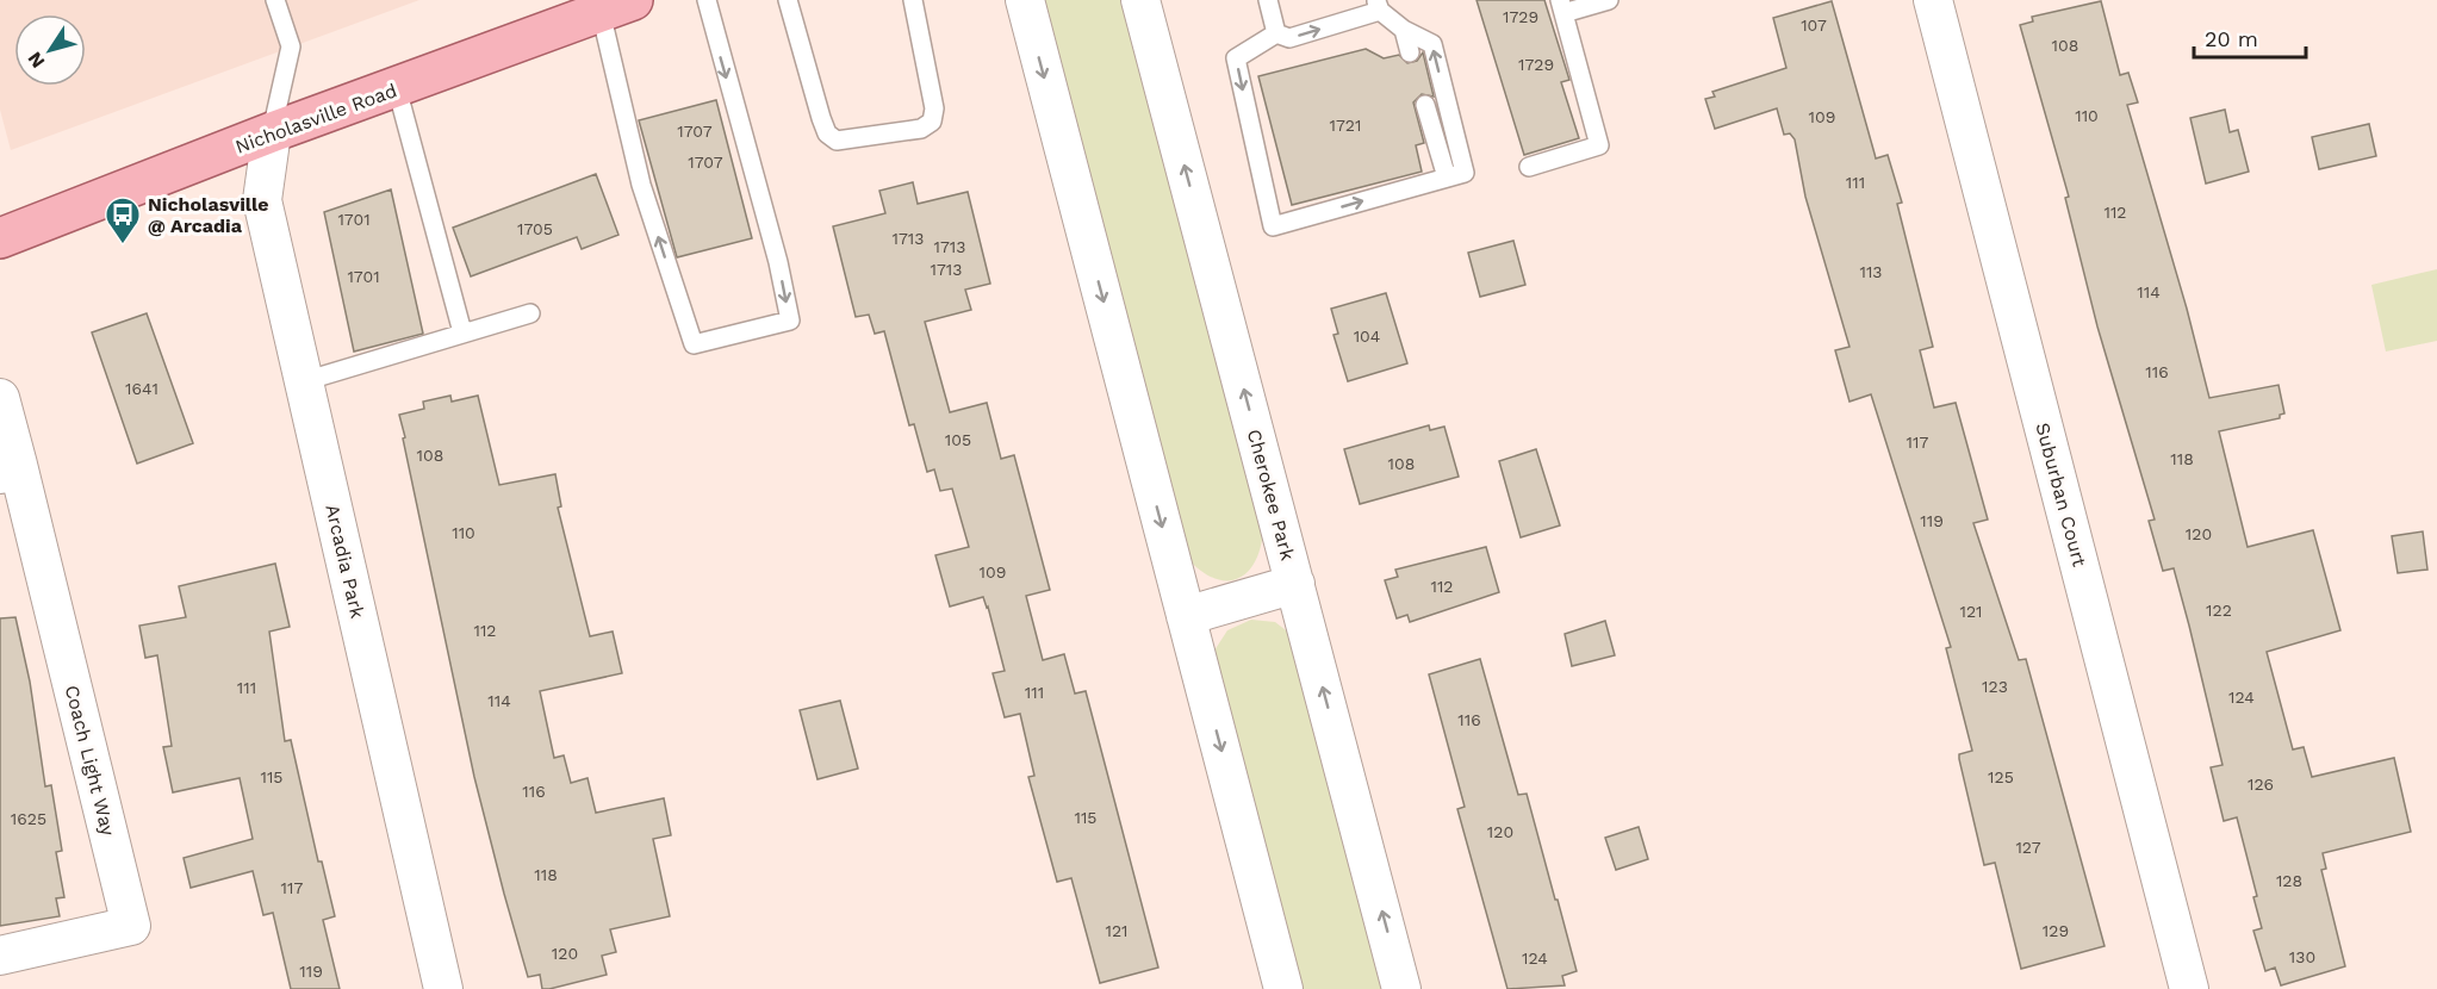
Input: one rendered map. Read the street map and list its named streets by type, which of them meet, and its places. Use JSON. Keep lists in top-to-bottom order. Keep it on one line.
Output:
{"streets":{"main road":["Nicholasville Road"],"street":["Cherokee Park","Suburban Court","Arcadia Park","Coach Light Way"]},"crossings":[["Nicholasville Road","Arcadia Park"]],"places":{"bus stop":["Nicholasville @ Arcadia"]},"house_numbers":["1729","107","108","1729","110","109","1721","1707","1707","111","112","1701","1705","1713","1713","1713","113","1701","114","104","116","1641","105","117","108","118","108","119","110","120","109","112","122","121","112","123","111","111","124","114","116","115","125","126","116","115","1625","120","127","118","128","117","121","129","120","130","124","119"],"scale_bar":"20 m","north":"bottom left"}
